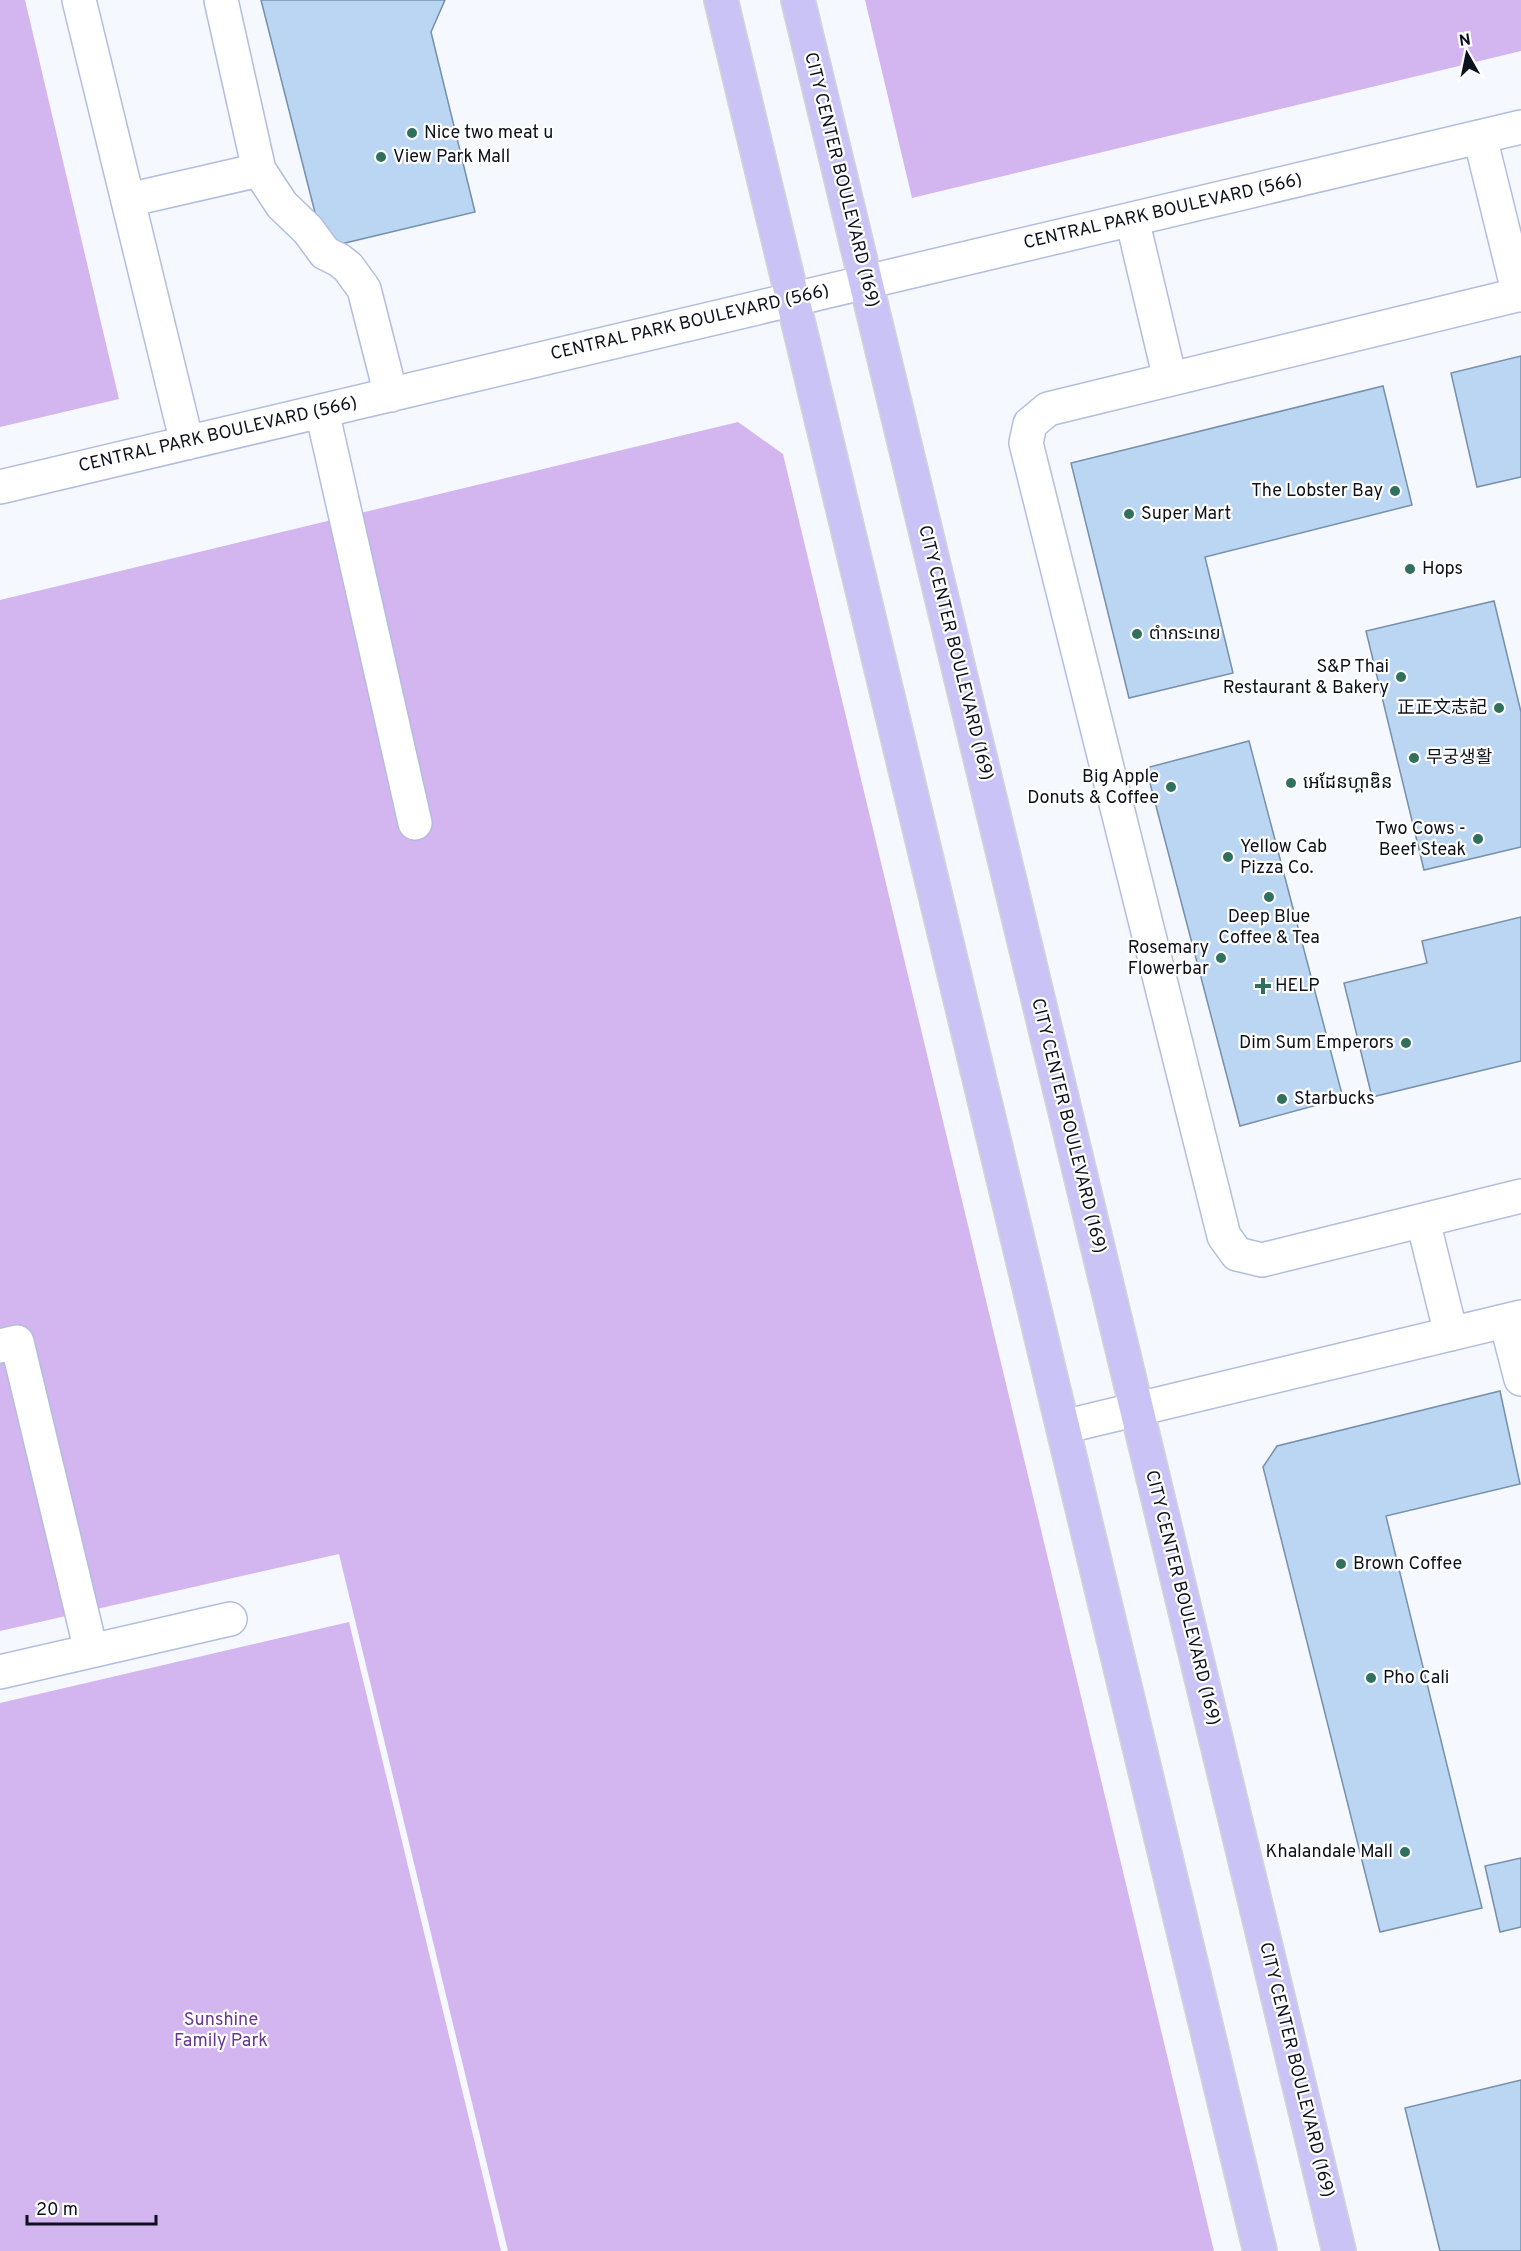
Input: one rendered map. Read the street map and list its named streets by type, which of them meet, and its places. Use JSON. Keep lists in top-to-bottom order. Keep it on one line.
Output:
{"streets":{"main road":["CITY CENTER BOULEVARD (169)"],"street":["CENTRAL PARK BOULEVARD (566)"]},"crossings":[["CITY CENTER BOULEVARD (169)","CENTRAL PARK BOULEVARD (566)"]],"parks":["Sunshine Family Park"],"places":{"other":["Nice two meat u","View Park Mall","The Lobster Bay","Super Mart","Hops","ตำกระเทย","S&P Thai Restaurant & Bakery","正正文志記","무궁생활","អេដែនហ្គាឌិន","Big Apple Donuts & Coffee","Two Cows - Beef Steak","Yellow Cab Pizza Co.","Deep Blue Coffee & Tea","Rosemary Flowerbar","Dim Sum Emperors","Starbucks","Brown Coffee","Pho Cali","Khalandale Mall"],"health":["HELP"]},"scale_bar":"20 m","north":"top"}
